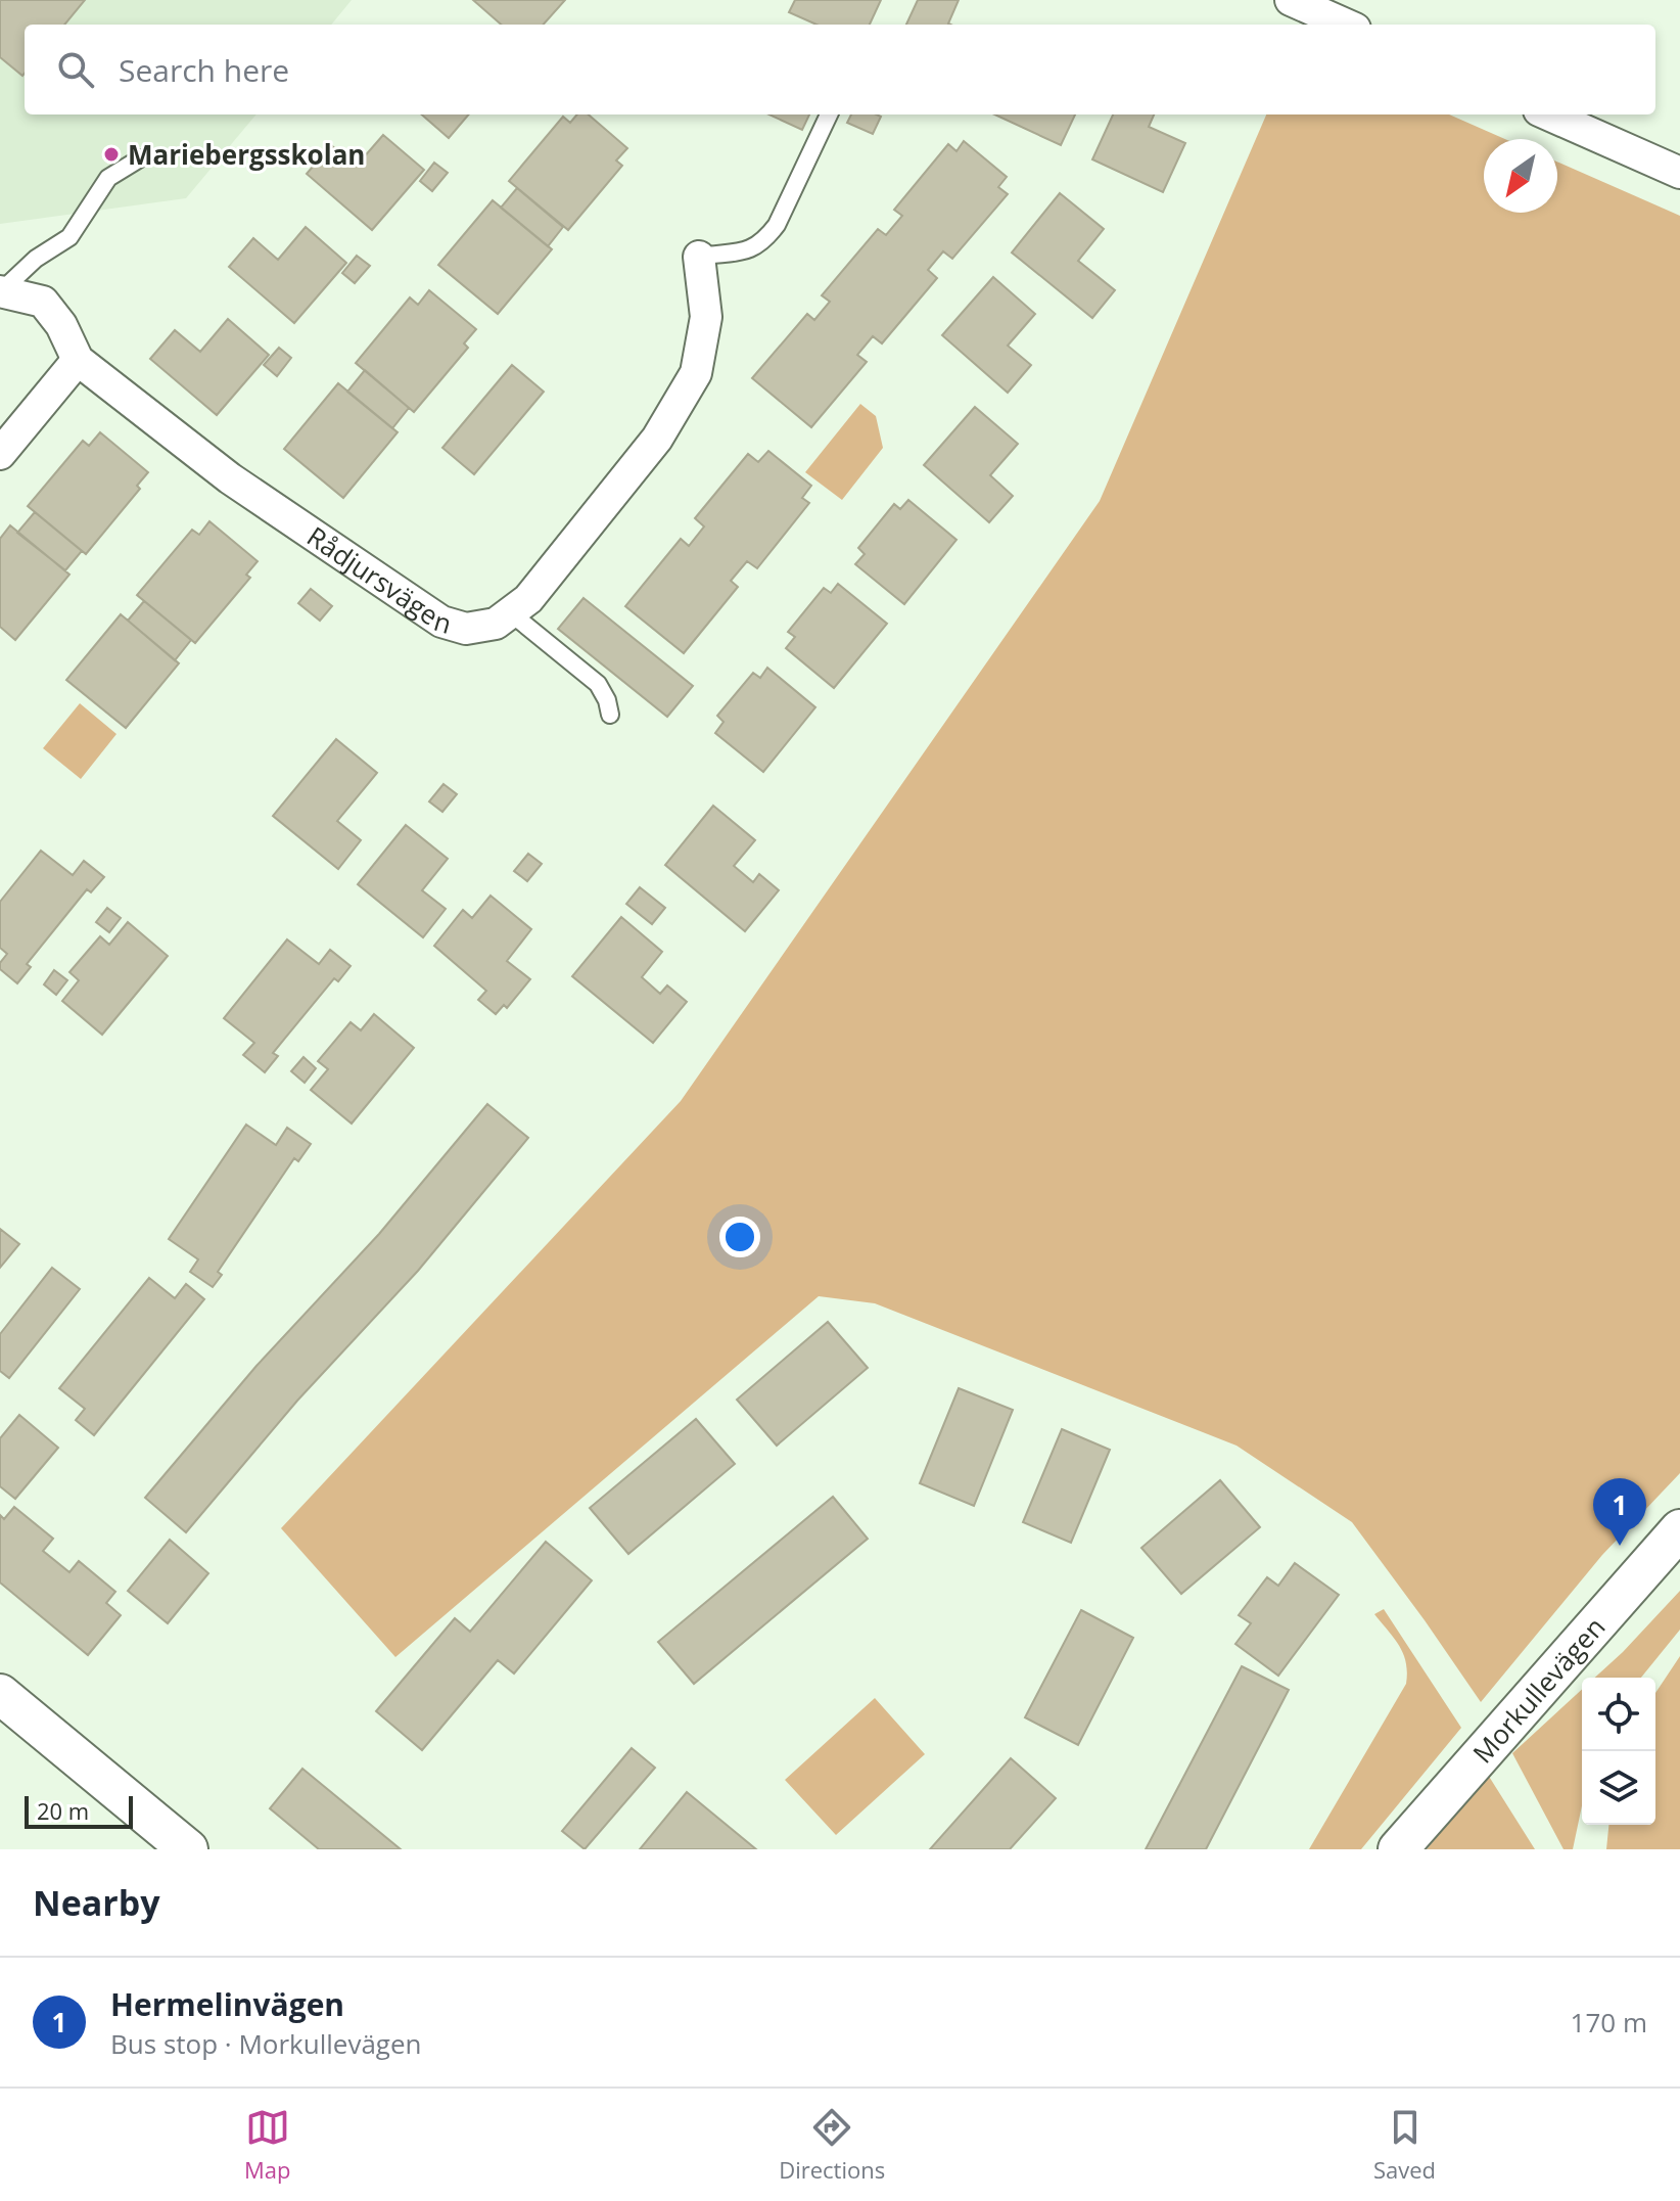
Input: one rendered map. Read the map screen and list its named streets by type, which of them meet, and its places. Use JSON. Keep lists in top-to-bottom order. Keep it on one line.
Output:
{"streets":{"street":["Rådjursvägen","Morkullevägen"]},"places":["Mariebergsskolan"],"scale_bar":"20 m","north":"bottom left","page":{"search":"Search here","pins":"1","scale":"20 m","heading":"Nearby","list":[{"mark":"1","name":"Hermelinvägen","note":"Bus stop · Morkullevägen","value":"170 m"}],"nav":["Map","Directions","Saved"]}}
